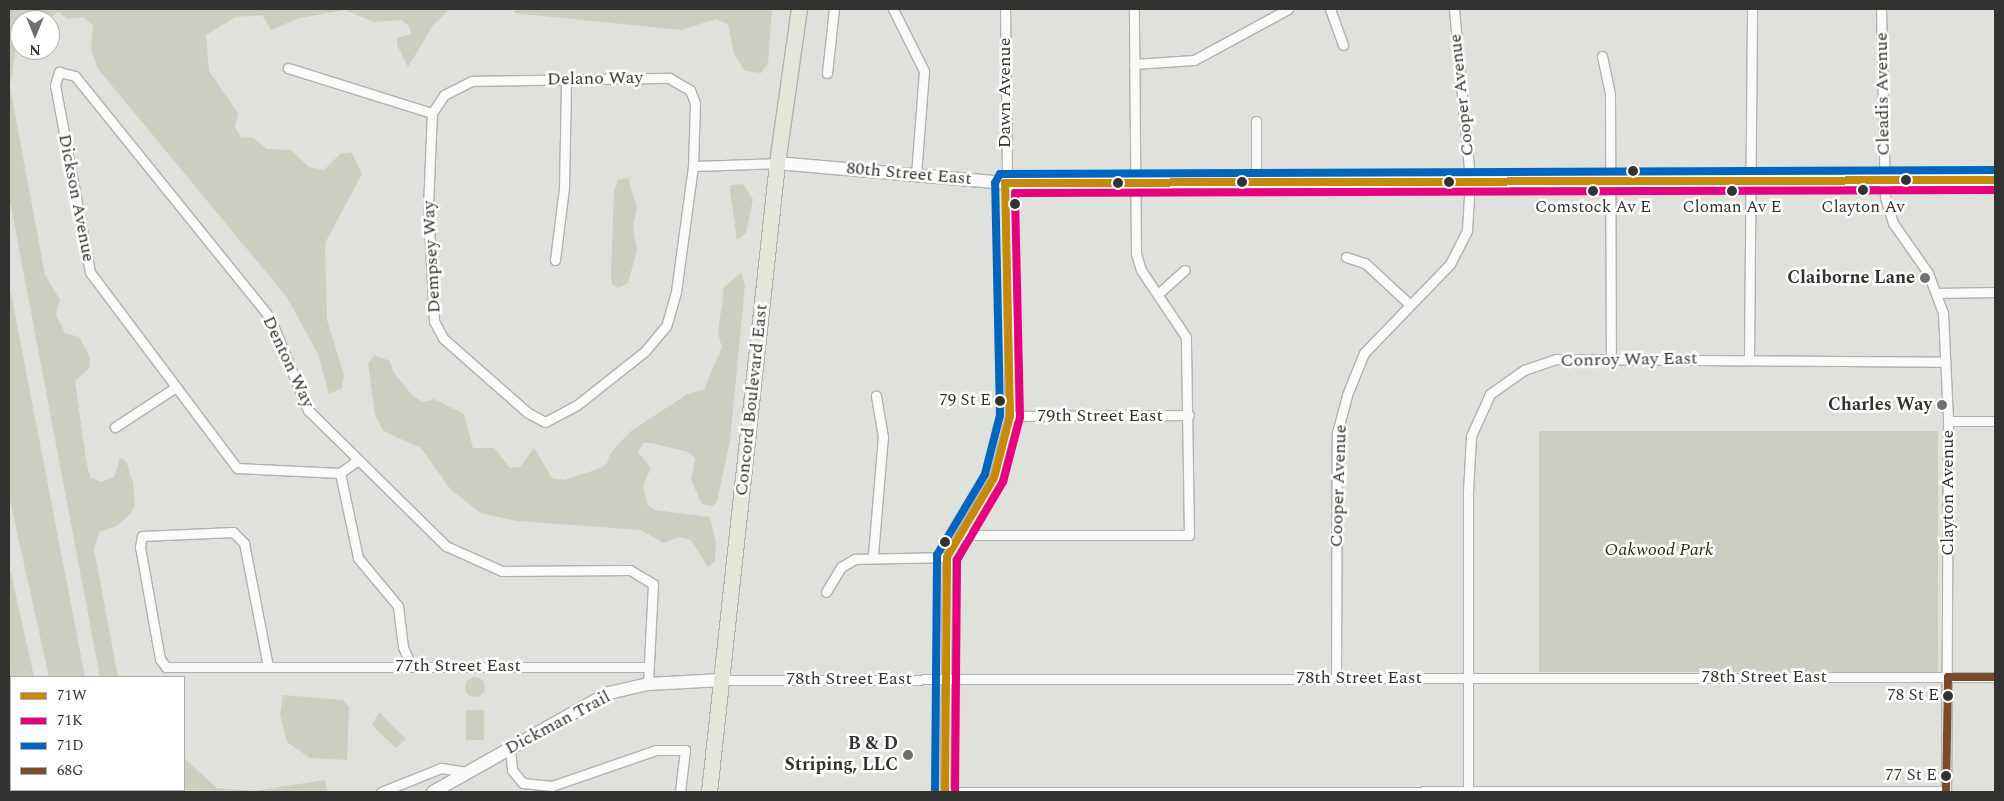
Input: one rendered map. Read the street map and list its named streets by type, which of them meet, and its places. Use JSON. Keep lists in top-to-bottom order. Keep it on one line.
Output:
{"streets":{"main road":["Concord Boulevard East"],"street":["Delano Way","Dawn Avenue","Cleadis Avenue","Cooper Avenue","80th Street East","Dickson Avenue","Dempsey Way","Conroy Way East","Denton Way","79th Street East","Clayton Avenue","77th Street East","78th Street East","Dickman Trail"]},"crossings":[["Delano Way","80th Street East"],["Delano Way","Dempsey Way"],["Dawn Avenue","80th Street East"],["Dawn Avenue","79th Street East"],["Cleadis Avenue","80th Street East"],["Cleadis Avenue","Clayton Avenue"],["Cooper Avenue","80th Street East"],["Cooper Avenue","78th Street East"],["80th Street East","Dempsey Way"],["80th Street East","Concord Boulevard East"],["80th Street East","Clayton Avenue"],["Dickson Avenue","Denton Way"],["Conroy Way East","Clayton Avenue"],["Conroy Way East","78th Street East"],["Denton Way","77th Street East"],["Concord Boulevard East","78th Street East"],["Concord Boulevard East","Dickman Trail"],["Clayton Avenue","78th Street East"],["78th Street East","Dickman Trail"]],"parks":["Oakwood Park"],"places":["Clayton Av","Comstock Av E","Cloman Av E","Claiborne Lane","79 St E","Charles Way","78 St E","B & D Striping, LLC","77 St E"],"lines":["transit line 71D","transit line 71W","transit line 71K","transit line 68G"],"legend":["71W","71K","71D","68G"],"north":"bottom"}
